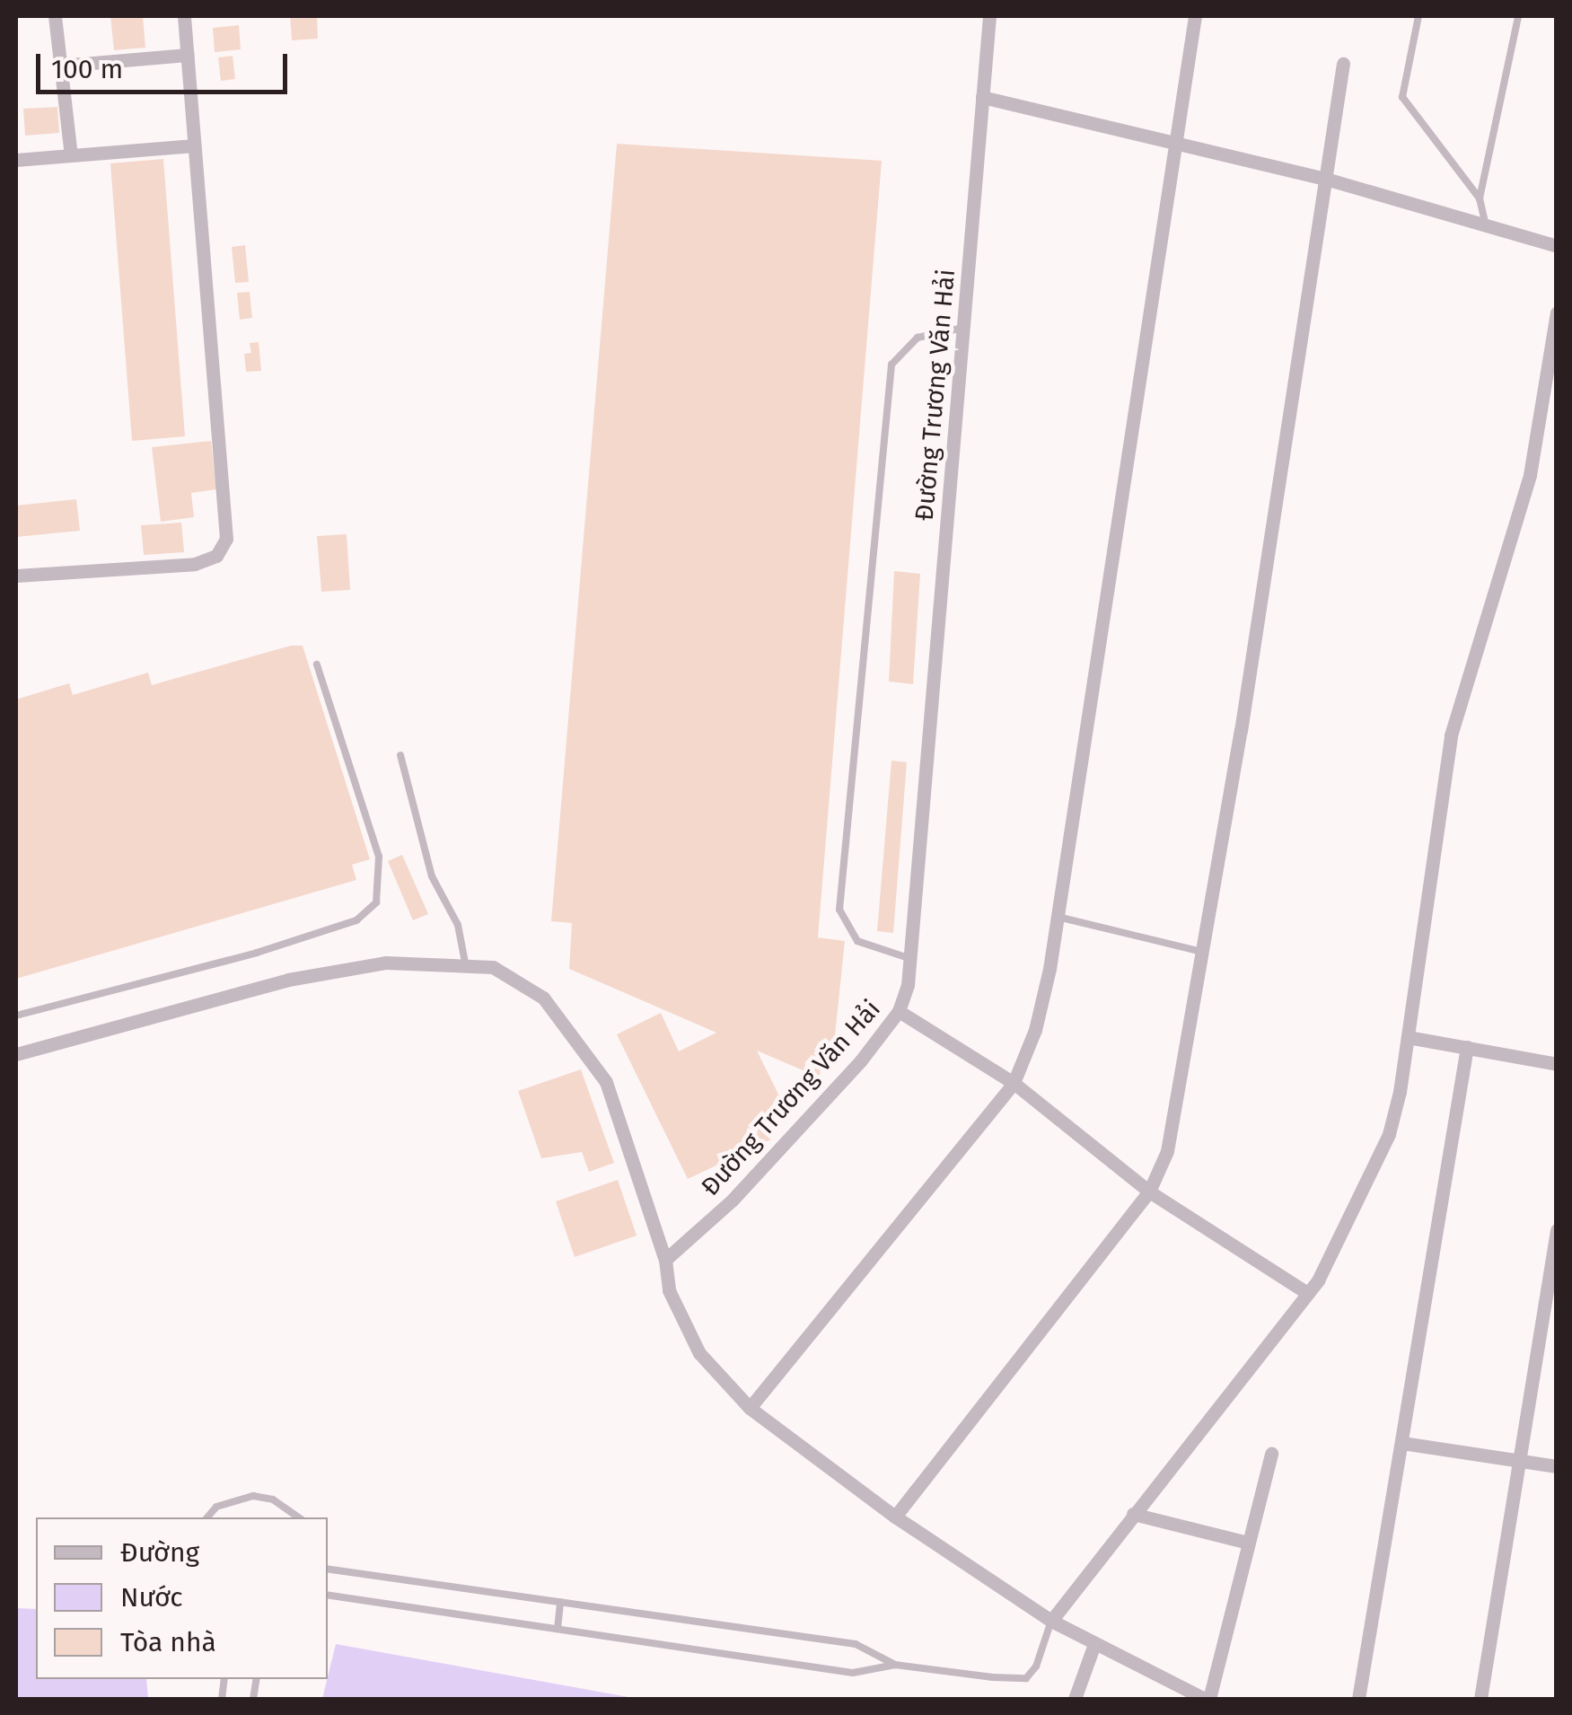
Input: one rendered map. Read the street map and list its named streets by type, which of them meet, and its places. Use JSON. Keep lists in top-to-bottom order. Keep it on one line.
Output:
{"streets":{"street":["Đường Trương Văn Hải"]},"legend":["Đường","Nước","Tòa nhà"],"scale_bar":"100 m"}
